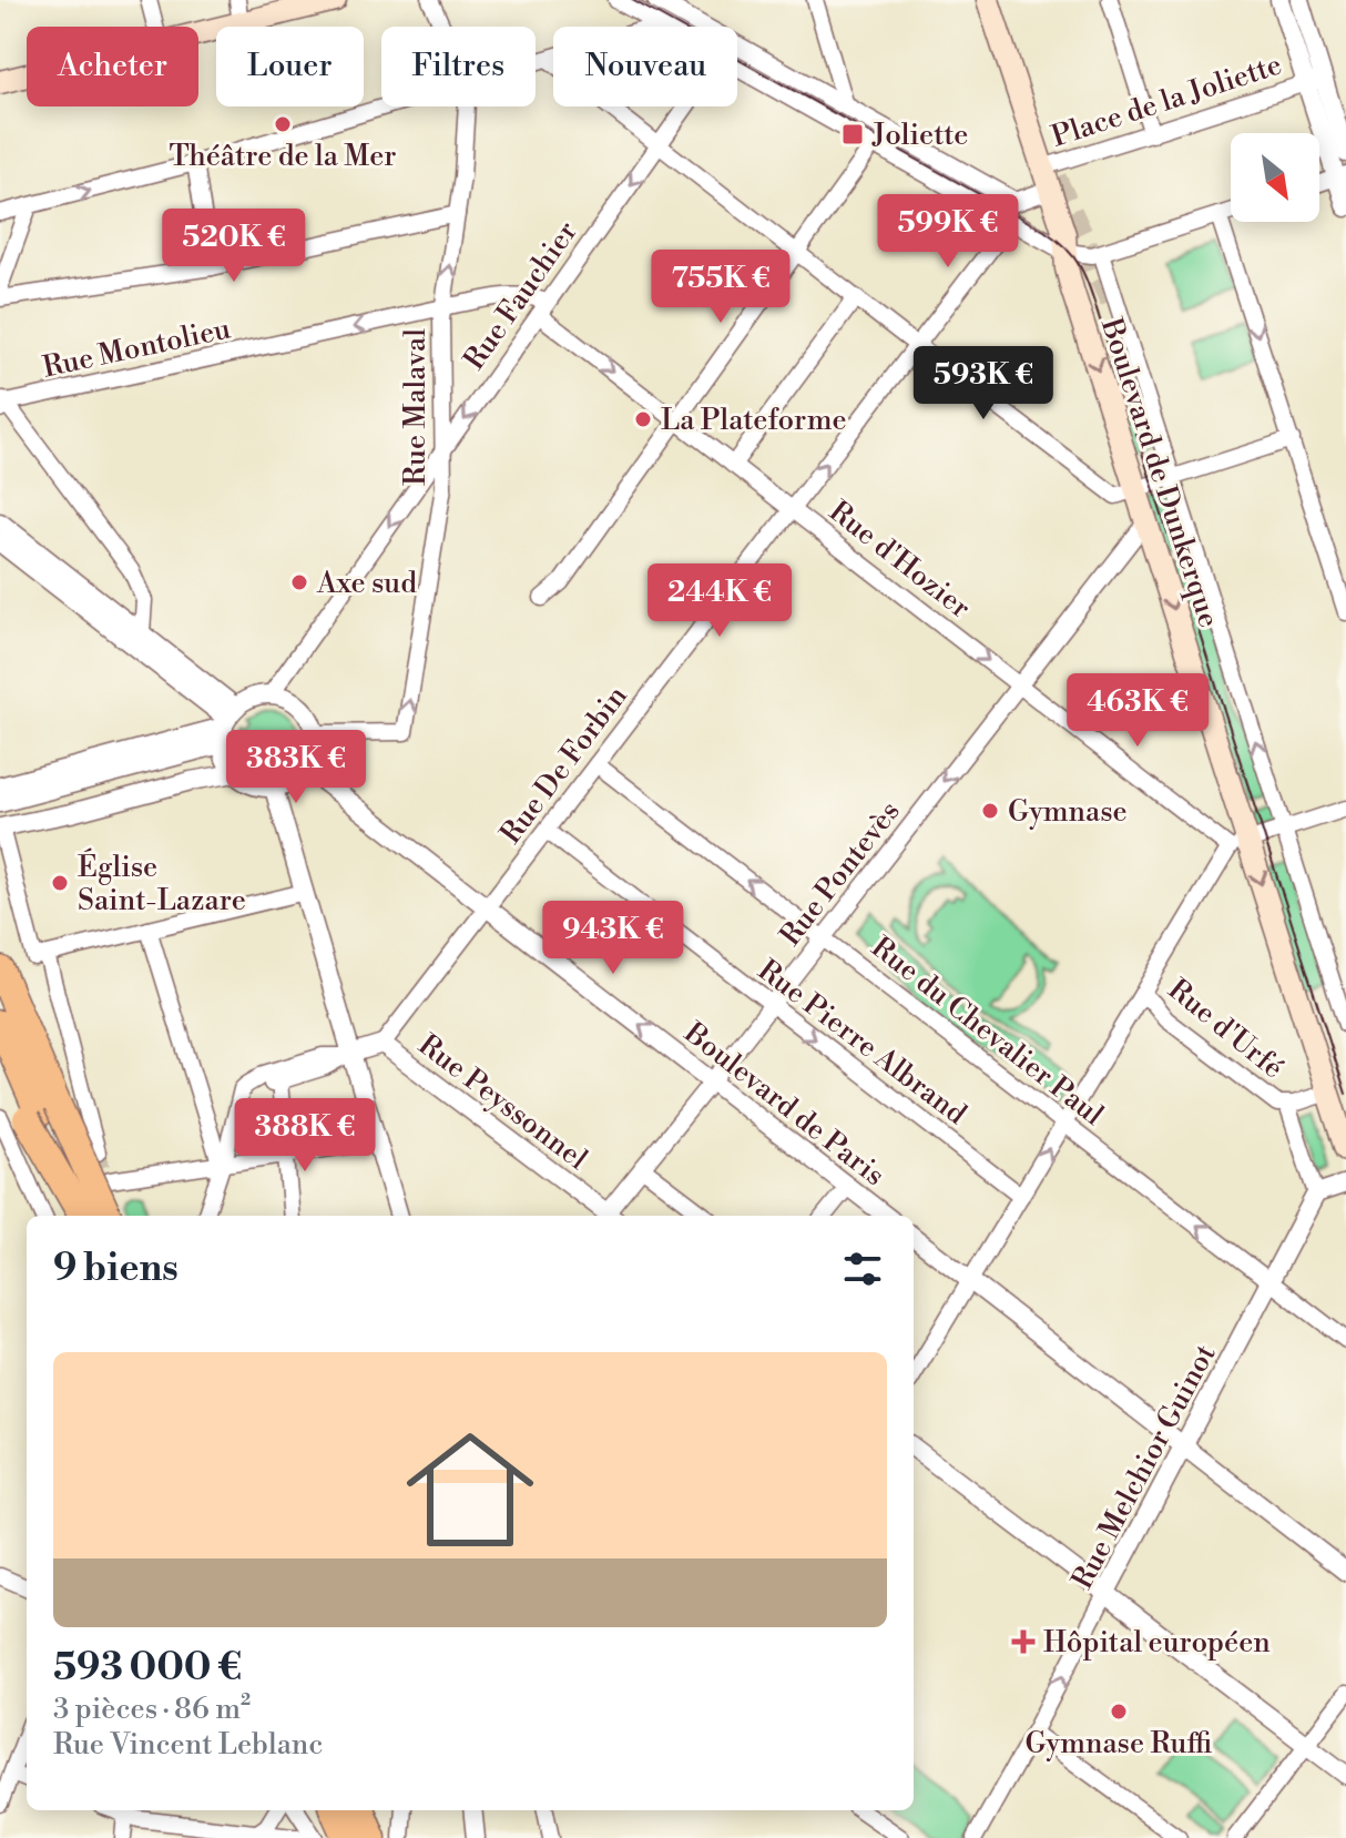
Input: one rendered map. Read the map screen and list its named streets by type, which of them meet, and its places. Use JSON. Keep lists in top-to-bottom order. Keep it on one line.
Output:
{"streets":{"main road":["Boulevard de Dunkerque"],"street":["Place de la Joliette","Rue Fauchier","Rue Montolieu","Rue Malaval","Rue d'Hozier","Rue De Forbin","Rue Pontevès","Rue d'Urfé","Rue du Chevalier Paul","Rue Pierre Albrand","Rue Peyssonnel","Boulevard de Paris","Rue Melchior Guinot"]},"crossings":[["Place de la Joliette","Boulevard de Dunkerque"],["Rue Fauchier","Rue Montolieu"],["Rue Fauchier","Rue Malaval"],["Rue Fauchier","Rue d'Hozier"],["Rue Fauchier","Boulevard de Paris"],["Rue Montolieu","Rue Malaval"],["Rue Montolieu","Rue d'Hozier"],["Rue Malaval","Boulevard de Paris"],["Boulevard de Dunkerque","Rue d'Hozier"],["Boulevard de Dunkerque","Rue Pontevès"],["Boulevard de Dunkerque","Rue d'Urfé"],["Rue d'Hozier","Rue De Forbin"],["Rue d'Hozier","Rue Pontevès"],["Rue De Forbin","Rue du Chevalier Paul"],["Rue De Forbin","Rue Pierre Albrand"],["Rue De Forbin","Rue Peyssonnel"],["Rue De Forbin","Boulevard de Paris"],["Rue Pontevès","Rue du Chevalier Paul"],["Rue Pontevès","Rue Pierre Albrand"],["Rue Pontevès","Boulevard de Paris"],["Rue du Chevalier Paul","Rue Melchior Guinot"]],"one_way":["Rue Fauchier","Rue Malaval","Rue d'Hozier","Rue Pontevès","Rue du Chevalier Paul","Rue Pierre Albrand","Boulevard de Paris"],"places":{"other":["Théâtre de la Mer","La Plateforme","Axe sud","Gymnase","Église Saint-Lazare","Gymnase Ruffi"],"transit":["Joliette"],"health":["Hôpital européen"]},"north":"bottom right","page":{"chip":["Acheter","Louer","Filtres","Nouveau"],"price":["599K €","520K €","755K €","593K €","244K €","463K €","383K €","943K €","388K €"],"heading":"9 biens","list":[{"name":"593 000 €","note":"3 pièces · 86 m² · Rue Vincent Leblanc"}]}}
